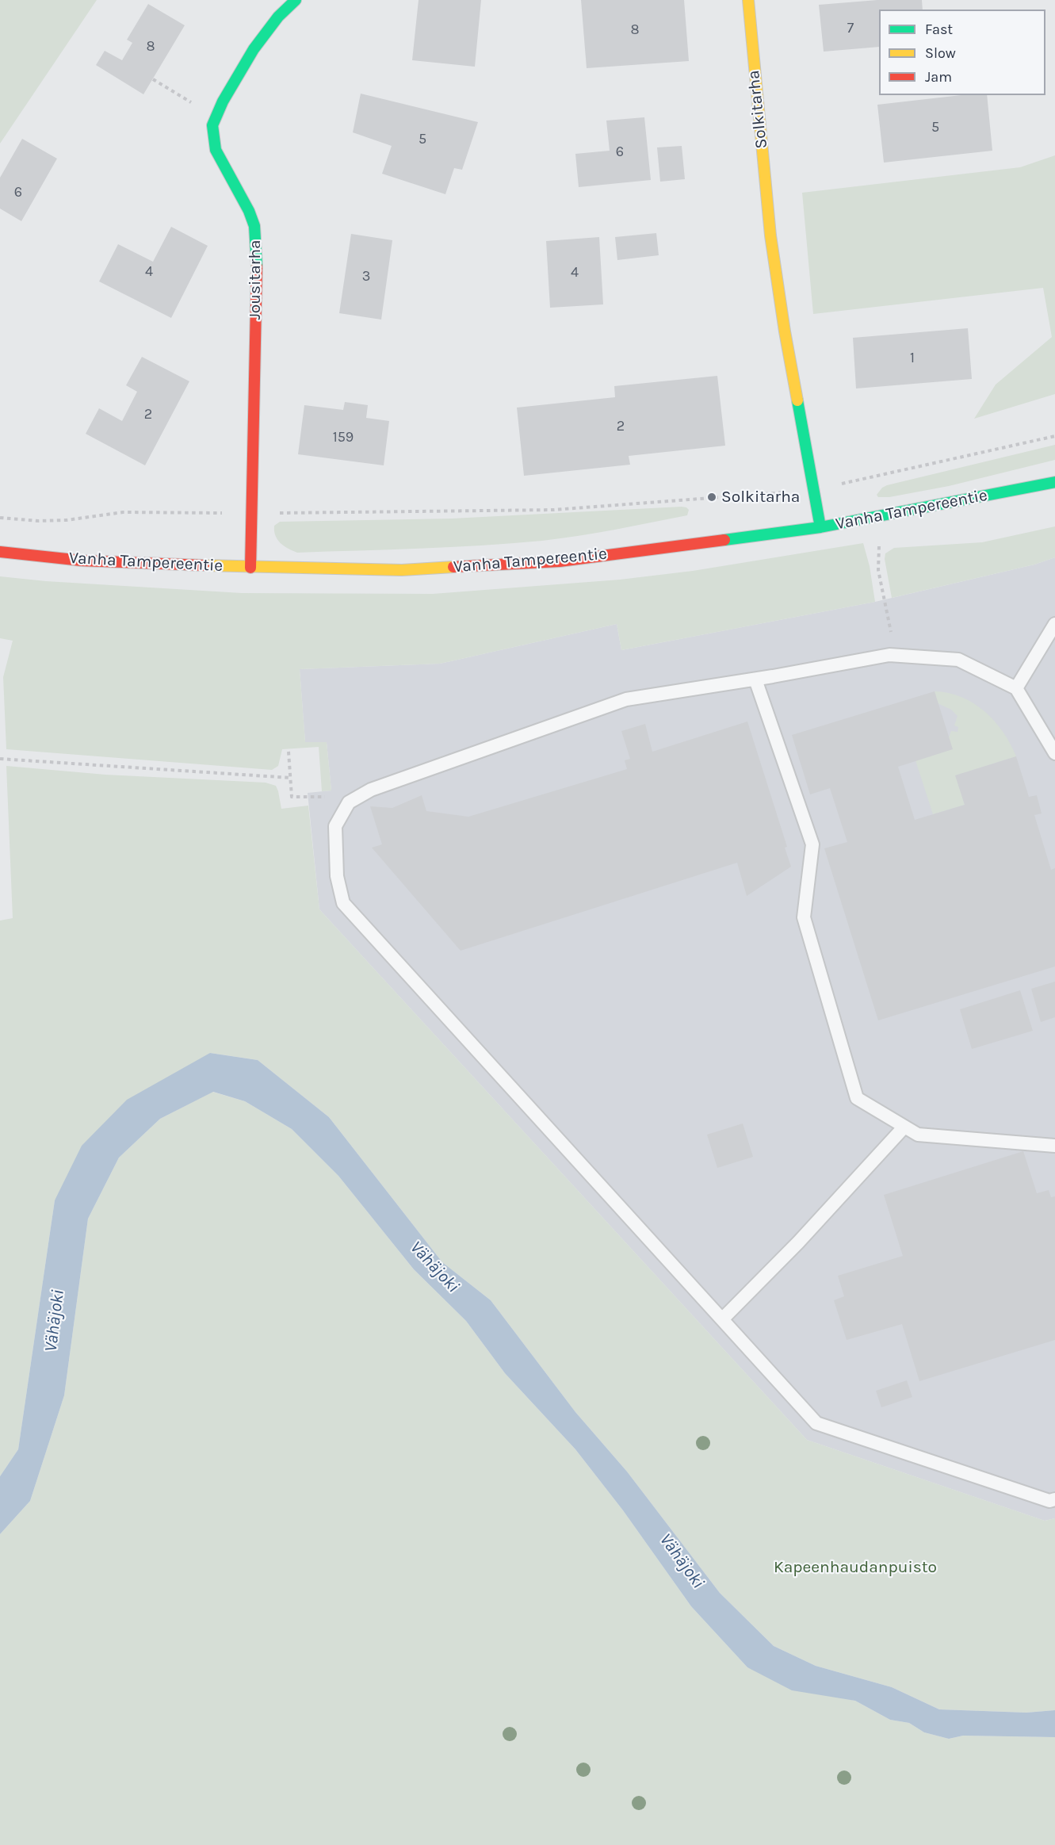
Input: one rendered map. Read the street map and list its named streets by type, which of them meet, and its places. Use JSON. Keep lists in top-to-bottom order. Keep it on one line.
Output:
{"streets":{"street":["Solkitarha","Jousitarha","Vanha Tampereentie"]},"crossings":[["Solkitarha","Vanha Tampereentie"],["Jousitarha","Vanha Tampereentie"]],"water":["Vähäjoki"],"parks":["Kapeenhaudanpuisto"],"places":["Solkitarha"],"house_numbers":["7","8","8","5","5","6","6","4","4","3","1","2","2","159"],"legend":["Fast","Slow","Jam"]}
